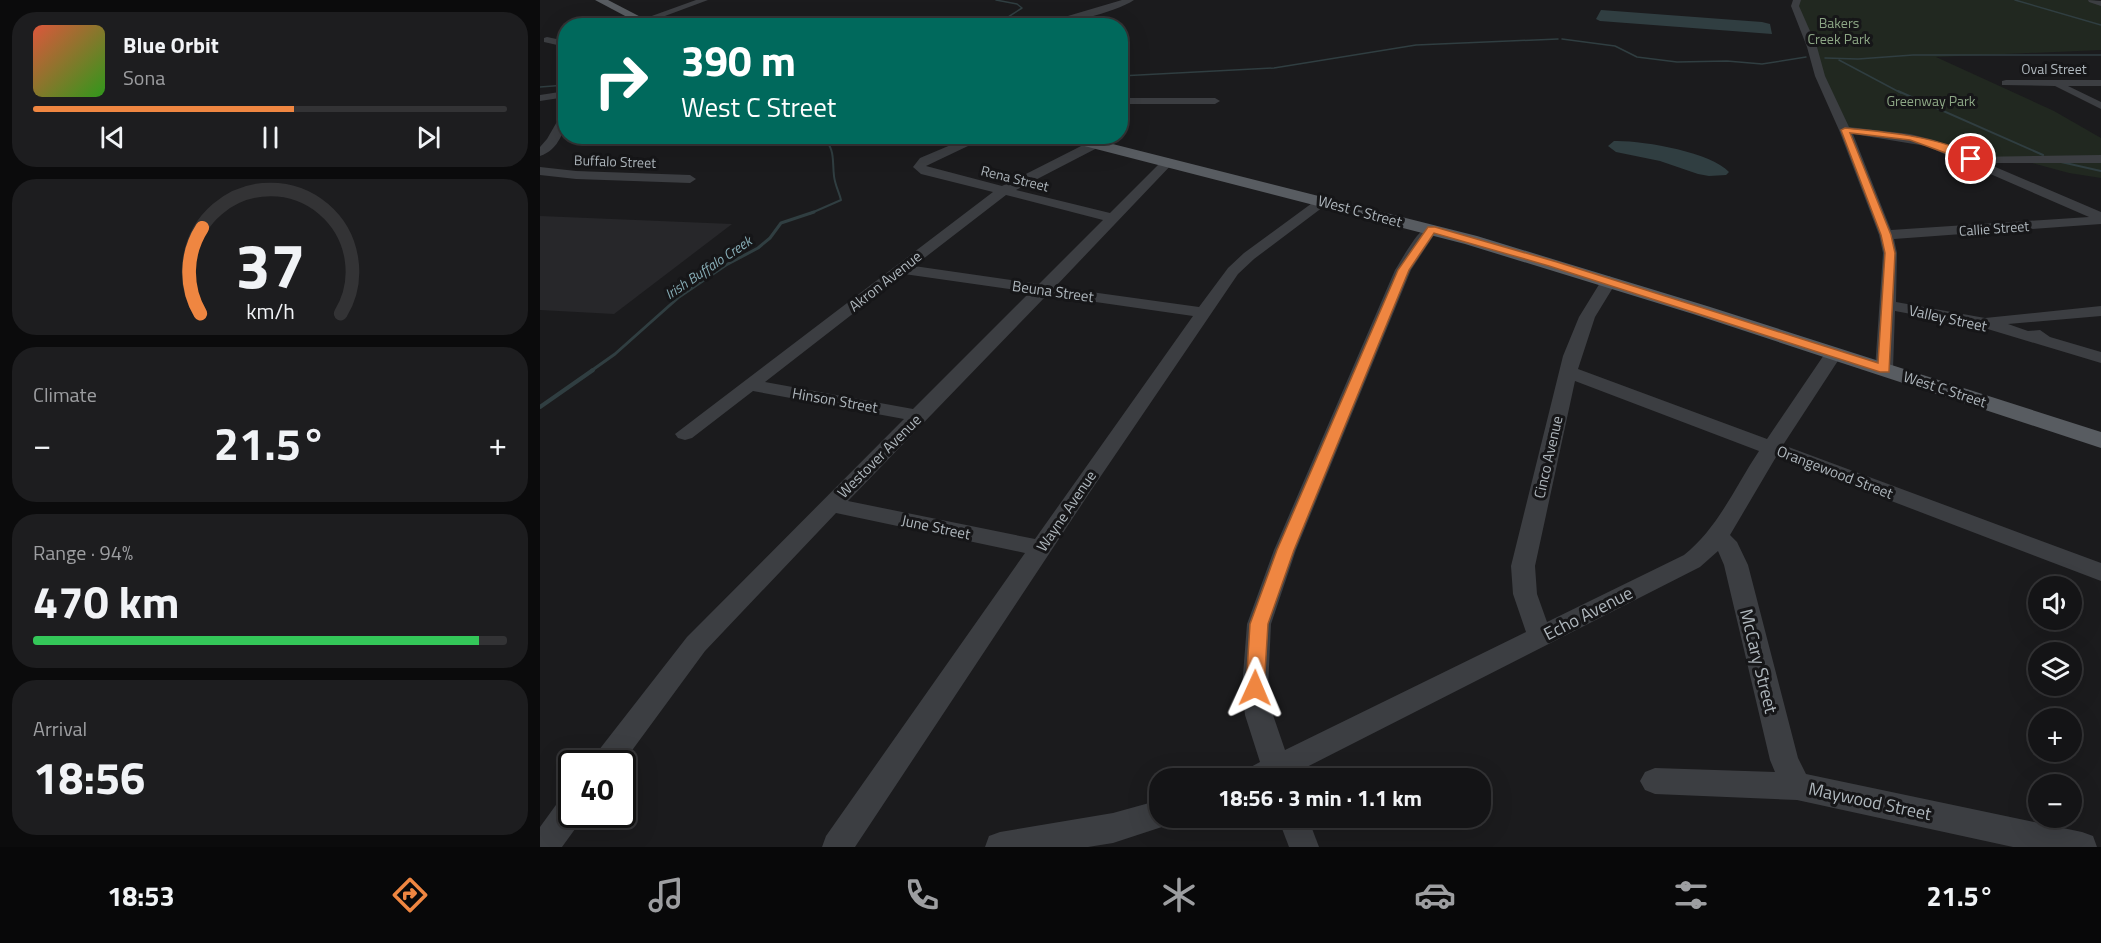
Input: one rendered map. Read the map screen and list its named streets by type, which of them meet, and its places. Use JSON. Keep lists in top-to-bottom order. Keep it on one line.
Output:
{"streets":{"main road":["West C Street"],"street":["Oval Street","Buffalo Street","Rena Street","Callie Street","Akron Avenue","Beuna Street","Valley Street","Hinson Street","Westover Avenue","Cinco Avenue","Orangewood Street","Wayne Avenue","June Street","Echo Avenue","McCary Street","Maywood Street"]},"crossings":[["Rena Street","Akron Avenue"],["Rena Street","Westover Avenue"],["West C Street","Akron Avenue"],["West C Street","Westover Avenue"],["West C Street","Cinco Avenue"],["West C Street","Wayne Avenue"],["West C Street","Echo Avenue"],["Akron Avenue","Beuna Street"],["Akron Avenue","Hinson Street"],["Beuna Street","Westover Avenue"],["Beuna Street","Wayne Avenue"],["Hinson Street","Westover Avenue"],["Westover Avenue","June Street"],["Cinco Avenue","Orangewood Street"],["Cinco Avenue","Echo Avenue"],["Orangewood Street","Echo Avenue"],["Wayne Avenue","June Street"],["Echo Avenue","McCary Street"],["McCary Street","Maywood Street"]],"water":["Irish Buffalo Creek"],"parks":["Bakers Creek Park","Greenway Park"],"page":{"turn":["390 m","West C Street"],"song":["Blue Orbit","Sona"],"tile":["Climate",["Range · 94%","470 km"],["Arrival","18:56"]],"heat":["−","21.5°","+"],"map_buttons":["+","−"],"limit":"40","trip":"18:56 · 3 min · 1.1 km","tabs":["18:53","21.5°"],"gauge":["37","km/h"]}}
